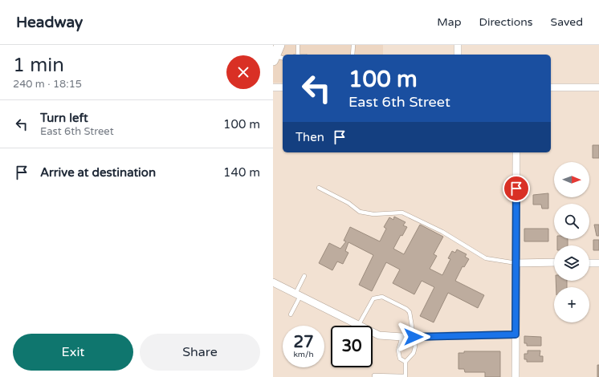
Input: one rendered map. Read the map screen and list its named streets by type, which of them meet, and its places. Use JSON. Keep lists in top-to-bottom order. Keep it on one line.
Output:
{"north":"right","page":{"header":"Headway","nav":["Map","Directions","Saved"],"heading":["1 min","240 m · 18:15"],"turn":["100 m","East 6th Street"],"list":[{"name":"Turn left","note":"East 6th Street","value":"100 m"},{"name":"Arrive at destination","value":"140 m"}],"then":"Then","map_buttons":"+","speed":"27 km/h","limit":"30","buttons":["Exit","Share"]}}
